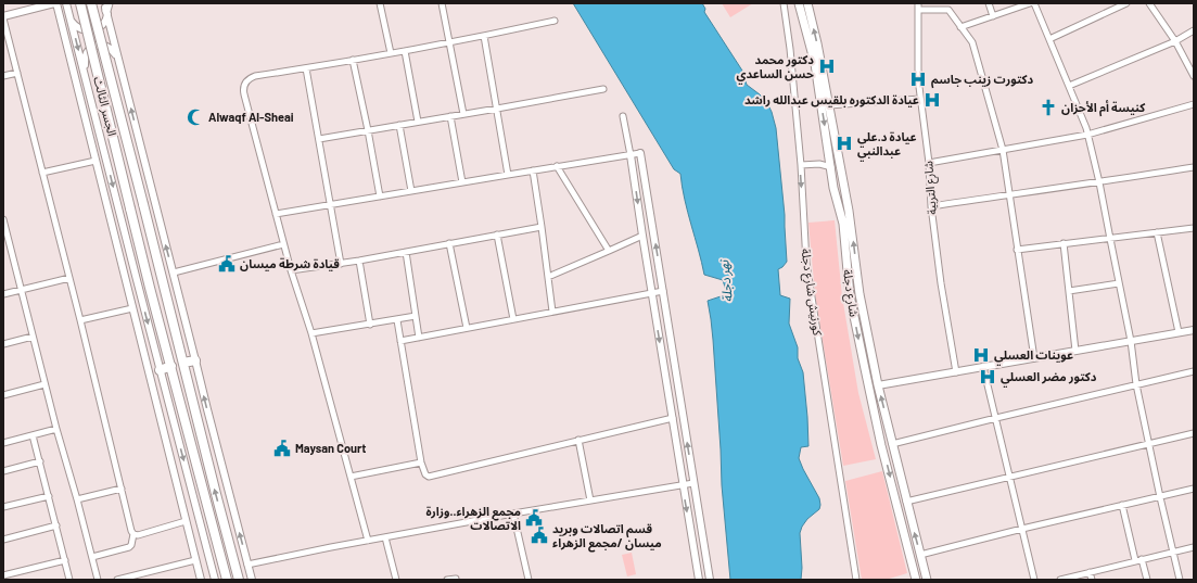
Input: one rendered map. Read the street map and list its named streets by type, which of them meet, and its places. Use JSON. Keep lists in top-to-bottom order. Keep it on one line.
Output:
{"streets":{"main road":["الجسر الثالث","شارع دجلة"],"street":["شارع التربية","كورنيش شارع دجلة"]},"one_way":["كورنيش شارع دجلة"],"water":["نهر دجلة"],"places":{"hospital":["دكتور محمد حسن الساعدي","دكتورت زينب جاسم","عيادة الدكتوره بلقيس عبدالله راشد","عيادة د.علي عبدالنبي","عوينات العسلي","دكتور مضر العسلي"],"church":["كنيسة أم الأحزان"],"mosque":["Alwaqf Al-Sheai"],"public building":["قيادة شرطة ميسان","Maysan Court","مجمع الزهراء..وزارة الاتصالات","قسم اتصالات وبريد ميسان /مجمع الزهراء"]}}
